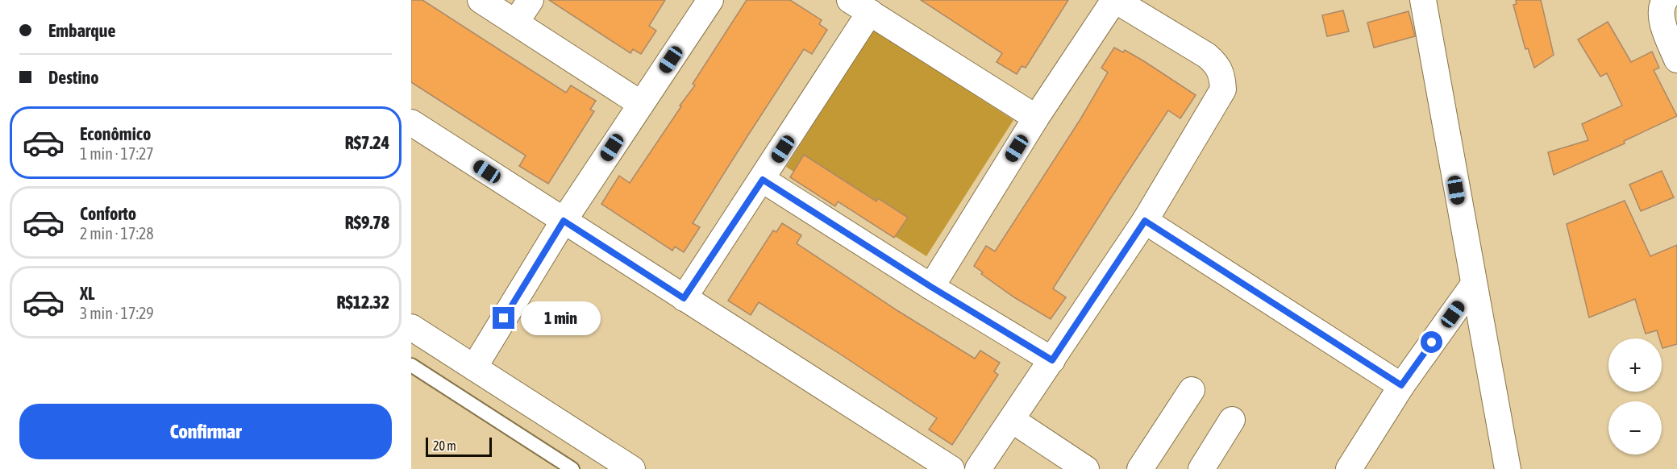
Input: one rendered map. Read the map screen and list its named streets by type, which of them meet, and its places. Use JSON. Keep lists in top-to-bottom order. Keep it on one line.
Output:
{"scale_bar":"20 m","page":{"banner":["Embarque","Destino"],"list":[{"name":"Econômico","note":"1 min · 17:27","value":"R$7.24"},{"name":"Conforto","note":"2 min · 17:28","value":"R$9.78"},{"name":"XL","note":"3 min · 17:29","value":"R$12.32"}],"bubble":"1 min","map_buttons":["+","−"],"buttons":"Confirmar","scale":"20 m"}}
